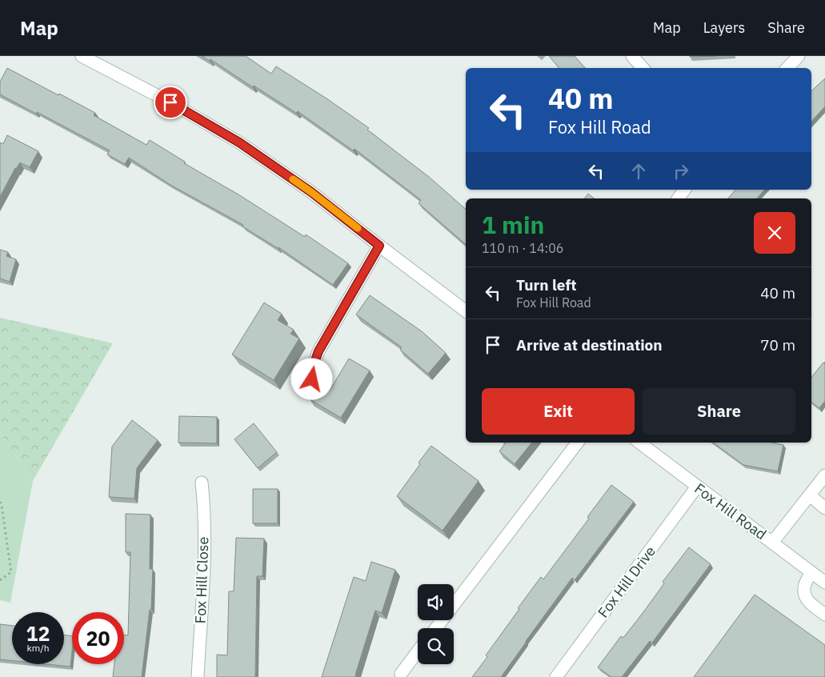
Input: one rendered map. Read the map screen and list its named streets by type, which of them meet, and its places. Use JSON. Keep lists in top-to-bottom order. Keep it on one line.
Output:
{"streets":{"street":["Fox Hill Road","Fox Hill Close","Fox Hill Drive"]},"crossings":[["Fox Hill Road","Fox Hill Drive"]],"page":{"header":"Map","nav":["Map","Layers","Share"],"turn":["40 m","Fox Hill Road"],"heading":["1 min","110 m · 14:06"],"list":[{"name":"Turn left","note":"Fox Hill Road","value":"40 m"},{"name":"Arrive at destination","value":"70 m"}],"buttons":["Exit","Share"],"speed":"12 km/h","limit":"20"}}
